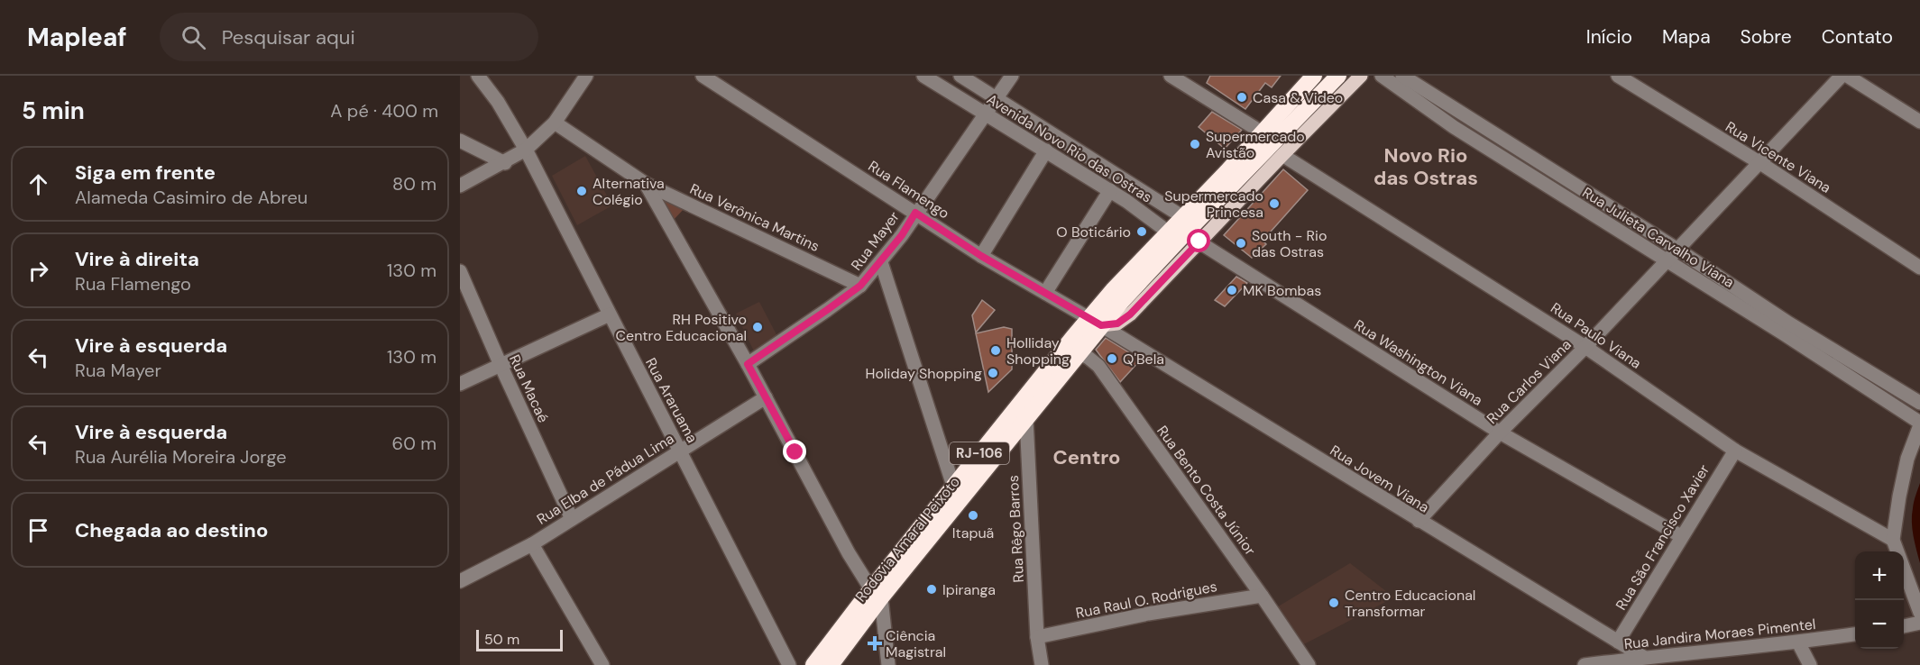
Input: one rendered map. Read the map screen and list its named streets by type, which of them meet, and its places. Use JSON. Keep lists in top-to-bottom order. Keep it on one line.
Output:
{"streets":{"highway":["RJ-106","Rodovia Amaral Peixoto"],"street":["Avenida Novo Rio das Ostras","Rua Vicente Viana","Rua Flamengo","Rua Verônica Martins","Rua Julieta Carvalho Viana","Rua Mayer","Rua Paulo Viana","Rua Washington Viana","Rua Carlos Viana","Rua Macaé","Rua Araruama","Rua Elba de Pádua Lima","Rua Jovem Viana","Rua Bento Costa Júnior","Rua Rêgo Barros","Rua São Francisco Xavier","Rua Raul O. Rodrigues","Rua Jandira Moraes Pimentel"]},"crossings":[["Avenida Novo Rio das Ostras","Rua Mayer"],["Avenida Novo Rio das Ostras","Rodovia Amaral Peixoto"],["Rua Vicente Viana","Rua Carlos Viana"],["Rua Flamengo","Rua Mayer"],["Rua Flamengo","Rua Jovem Viana"],["Rua Flamengo","Rodovia Amaral Peixoto"],["Rua Verônica Martins","Rua Mayer"],["Rua Julieta Carvalho Viana","Rua Carlos Viana"],["Rua Paulo Viana","Rua Carlos Viana"],["Rua Paulo Viana","Rua São Francisco Xavier"],["Rua Washington Viana","Rua Carlos Viana"],["Rua Washington Viana","Rua São Francisco Xavier"],["Rua Carlos Viana","Rua Jovem Viana"],["Rua Macaé","Rua Elba de Pádua Lima"],["Rua Araruama","Rua Elba de Pádua Lima"],["Rua Jovem Viana","Rua São Francisco Xavier"],["Rua Jovem Viana","Rodovia Amaral Peixoto"],["Rua Jovem Viana","Rua Jandira Moraes Pimentel"],["Rua Bento Costa Júnior","Rodovia Amaral Peixoto"],["Rua Bento Costa Júnior","Rua Raul O. Rodrigues"],["Rua Rêgo Barros","Rodovia Amaral Peixoto"],["Rua Rêgo Barros","Rua Raul O. Rodrigues"]],"districts":["Novo Rio das Ostras","Centro"],"places":{"other":["Casa & Video","Supermercado Avistão","Alternativa Colégio","Supermercado Princesa","O Boticário","South - Rio das Ostras","MK Bombas","RH Positivo Centro Educacional","Holliday Shopping","Q'Bela","Holiday Shopping","Itapuã","Ipiranga","Centro Educacional Transformar"],"health":["Ciência Magistral"]},"scale_bar":"50 m","page":{"header":"Mapleaf","search":"Pesquisar aqui","nav":["Início","Mapa","Sobre","Contato"],"heading":["5 min","A pé · 400 m"],"list":[["Siga em frente","Alameda Casimiro de Abreu","80 m"],["Vire à direita","Rua Flamengo","130 m"],["Vire à esquerda","Rua Mayer","130 m"],["Vire à esquerda","Rua Aurélia Moreira Jorge","60 m"],"Chegada ao destino"],"map_buttons":["+","−"],"scale":"50 m"}}
